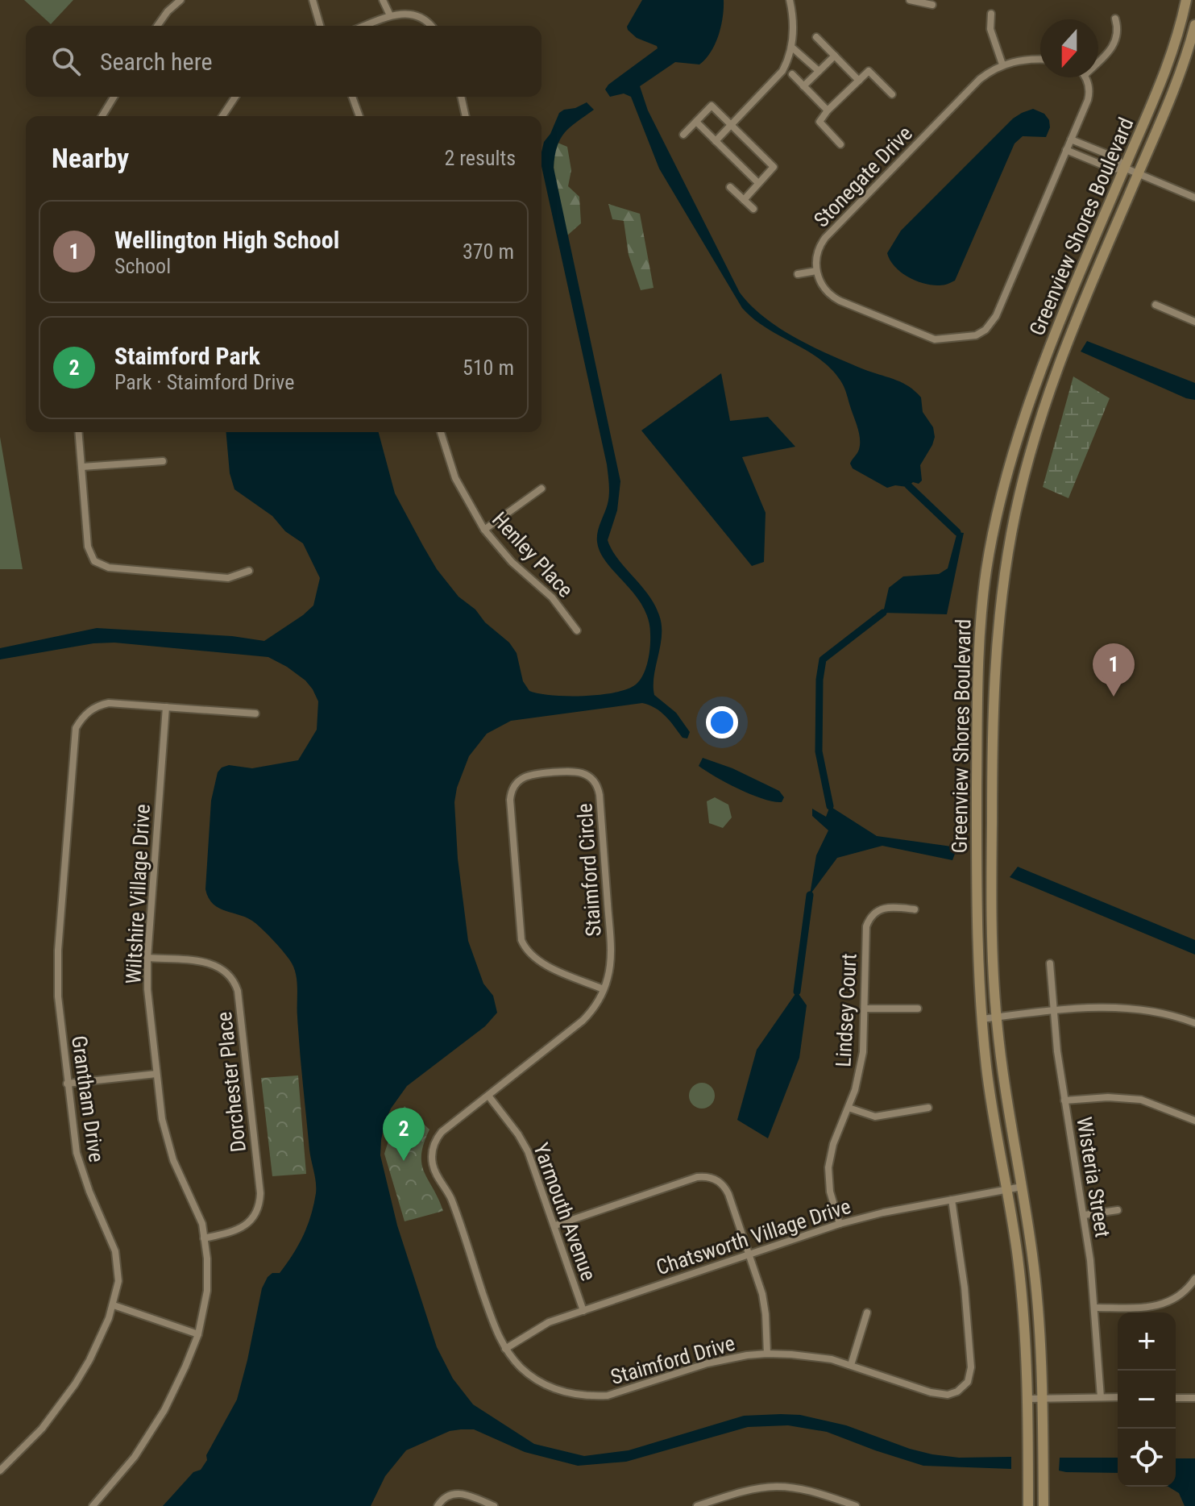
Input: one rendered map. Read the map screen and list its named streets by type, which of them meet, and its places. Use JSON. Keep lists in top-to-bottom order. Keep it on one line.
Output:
{"streets":{"street":["Stonegate Drive","Greenview Shores Boulevard","Henley Place","Staimford Circle","Wiltshire Village Drive","Lindsey Court","Dorchester Place","Grantham Drive","Wisteria Street","Yarmouth Avenue","Chatsworth Village Drive","Staimford Drive"]},"crossings":[["Greenview Shores Boulevard","Chatsworth Village Drive"],["Staimford Circle","Staimford Drive"],["Wiltshire Village Drive","Dorchester Place"],["Wiltshire Village Drive","Grantham Drive"],["Lindsey Court","Chatsworth Village Drive"],["Yarmouth Avenue","Chatsworth Village Drive"],["Yarmouth Avenue","Staimford Drive"],["Chatsworth Village Drive","Staimford Drive"]],"north":"bottom","page":{"search":"Search here","heading":["Nearby","2 results"],"list":[{"mark":"1","name":"Wellington High School","note":"School","value":"370 m"},{"mark":"2","name":"Staimford Park","note":"Park · Staimford Drive","value":"510 m"}],"pins":["1","2"],"map_buttons":["+","−"]}}
